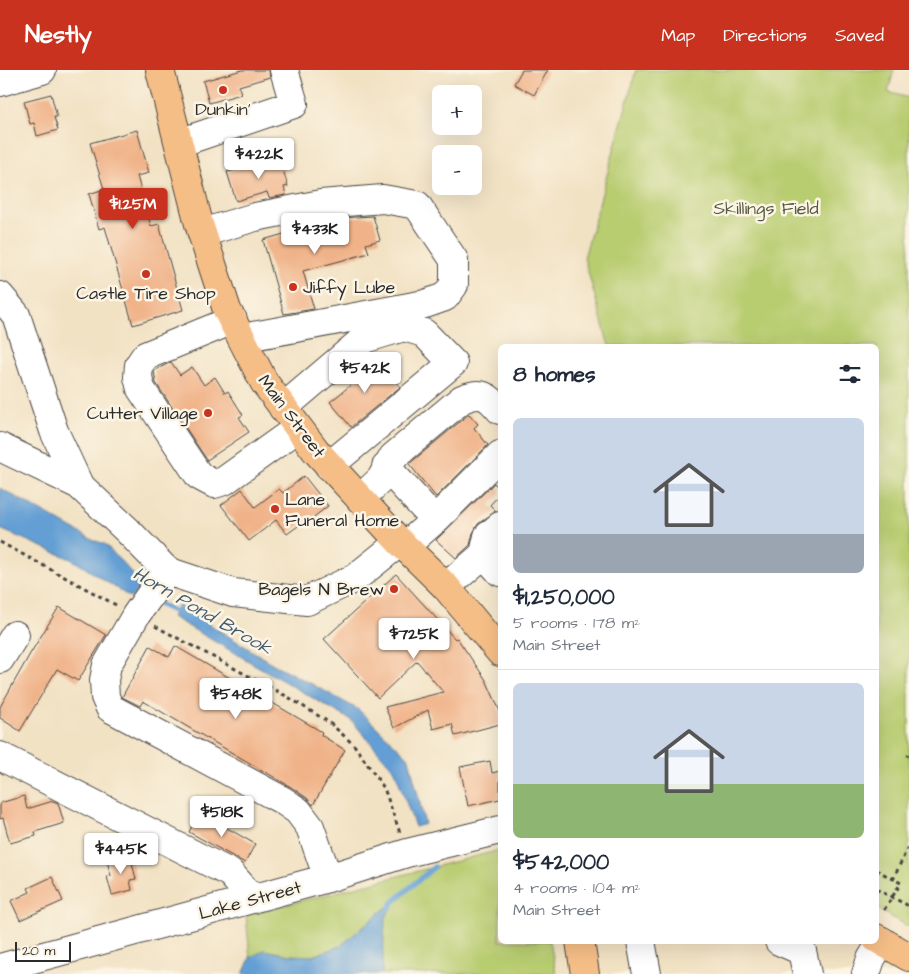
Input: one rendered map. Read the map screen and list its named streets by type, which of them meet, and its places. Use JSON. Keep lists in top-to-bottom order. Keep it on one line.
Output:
{"streets":{"main road":["Main Street"],"street":["Lake Street"]},"water":["Horn Pond Brook"],"parks":["Skillings Field"],"places":["Dunkin'","Castle Tire Shop","Jiffy Lube","Cutter Village","Lane Funeral Home","Bagels N Brew"],"scale_bar":"20 m","page":{"header":"Nestly","nav":["Map","Directions","Saved"],"map_buttons":["+","−"],"price":["$422K","$1.25M","$433K","$542K","$725K","$548K","$518K","$445K"],"heading":"8 homes","list":[{"name":"$1,250,000","note":"5 rooms · 178 m² · Main Street"},{"name":"$542,000","note":"4 rooms · 104 m² · Main Street"}],"scale":"20 m"}}
